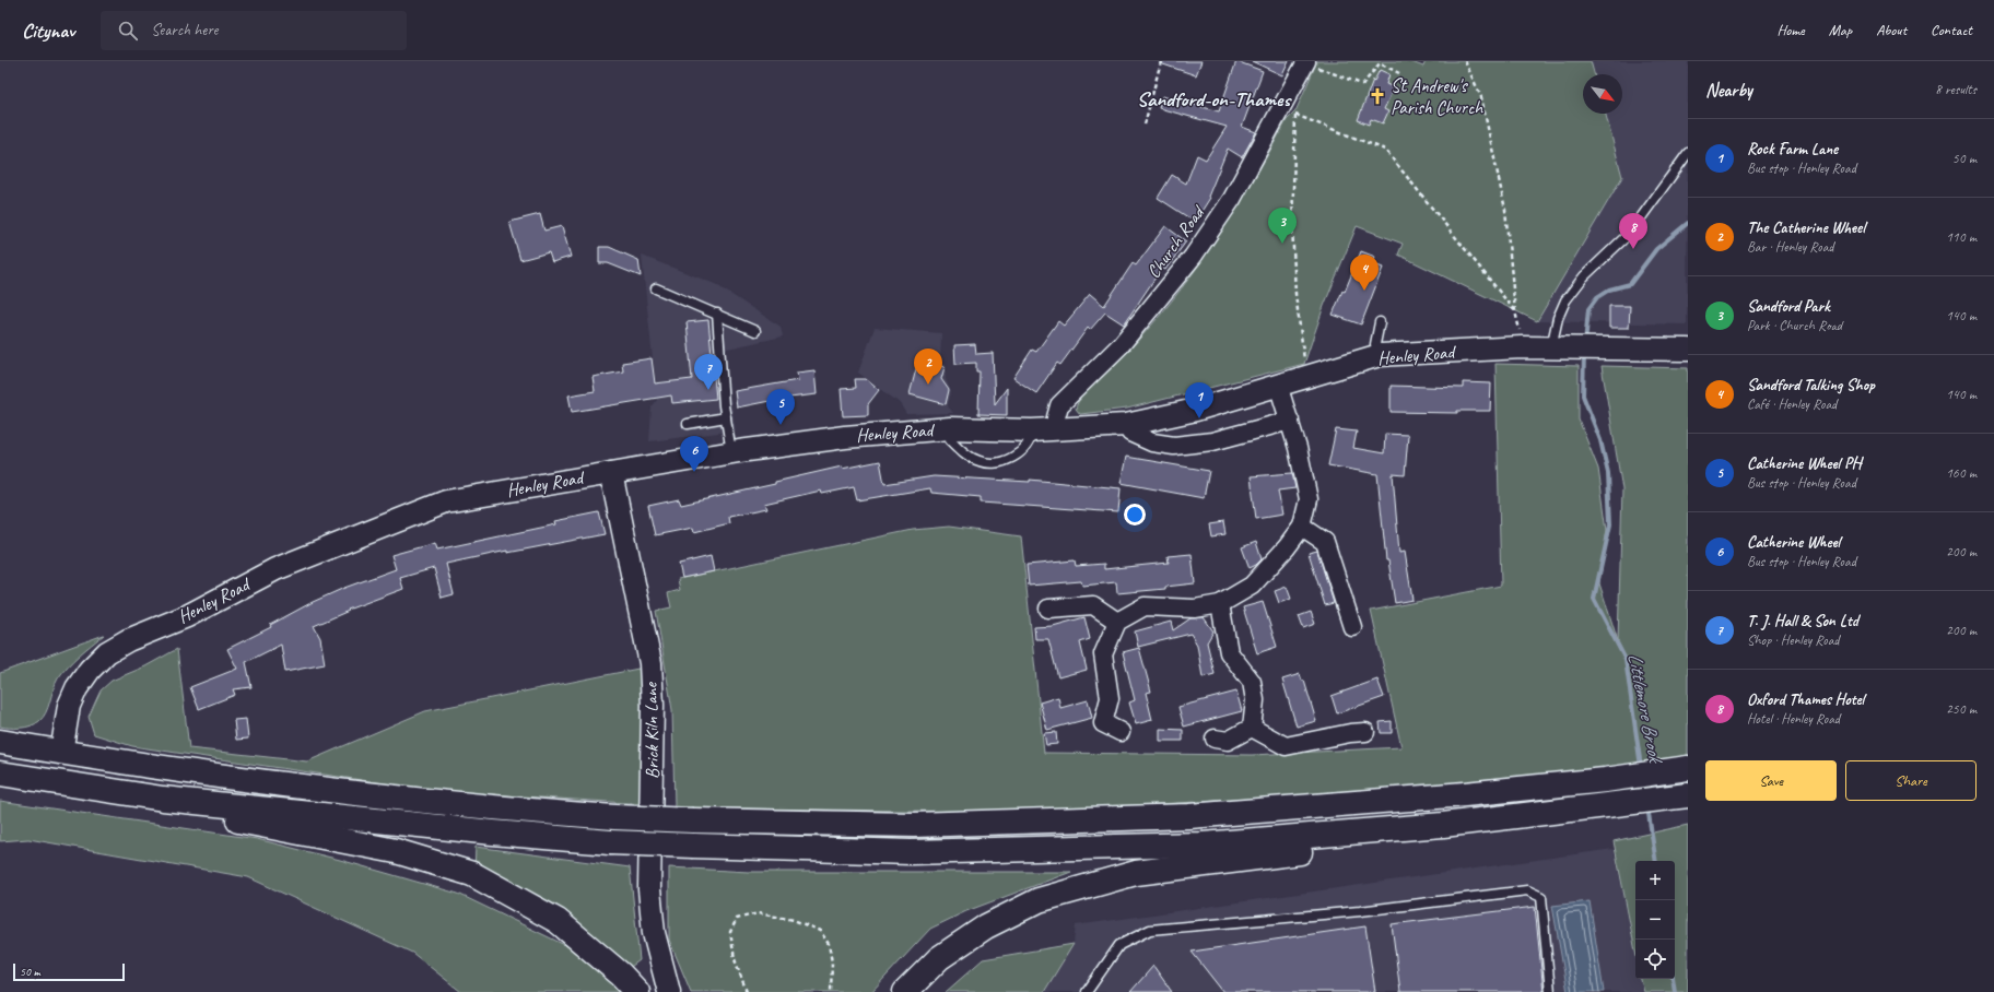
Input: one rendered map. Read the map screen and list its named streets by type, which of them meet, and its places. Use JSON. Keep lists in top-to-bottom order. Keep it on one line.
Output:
{"streets":{"street":["Church Road","Henley Road","Brick Kiln Lane"]},"crossings":[["Church Road","Henley Road"],["Henley Road","Brick Kiln Lane"]],"districts":["Sandford-on-Thames"],"water":["Littlemore Brook"],"places":{"church":["St Andrew's Parish Church"]},"scale_bar":"50 m","north":"bottom right","page":{"header":"Citynav","search":"Search here","nav":["Home","Map","About","Contact"],"heading":["Nearby","8 results"],"list":[{"mark":"1","name":"Rock Farm Lane","note":"Bus stop · Henley Road","value":"50 m"},{"mark":"2","name":"The Catherine Wheel","note":"Bar · Henley Road","value":"110 m"},{"mark":"3","name":"Sandford Park","note":"Park · Church Road","value":"140 m"},{"mark":"4","name":"Sandford Talking Shop","note":"Café · Henley Road","value":"140 m"},{"mark":"5","name":"Catherine Wheel PH","note":"Bus stop · Henley Road","value":"160 m"},{"mark":"6","name":"Catherine Wheel","note":"Bus stop · Henley Road","value":"200 m"},{"mark":"7","name":"T. J. Hall & Son Ltd","note":"Shop · Henley Road","value":"200 m"},{"mark":"8","name":"Oxford Thames Hotel","note":"Hotel · Henley Road","value":"250 m"}],"pins":["3","8","4","2","7","1","5","6"],"buttons":["Save","Share"],"map_buttons":["+","−"],"scale":"50 m"}}
